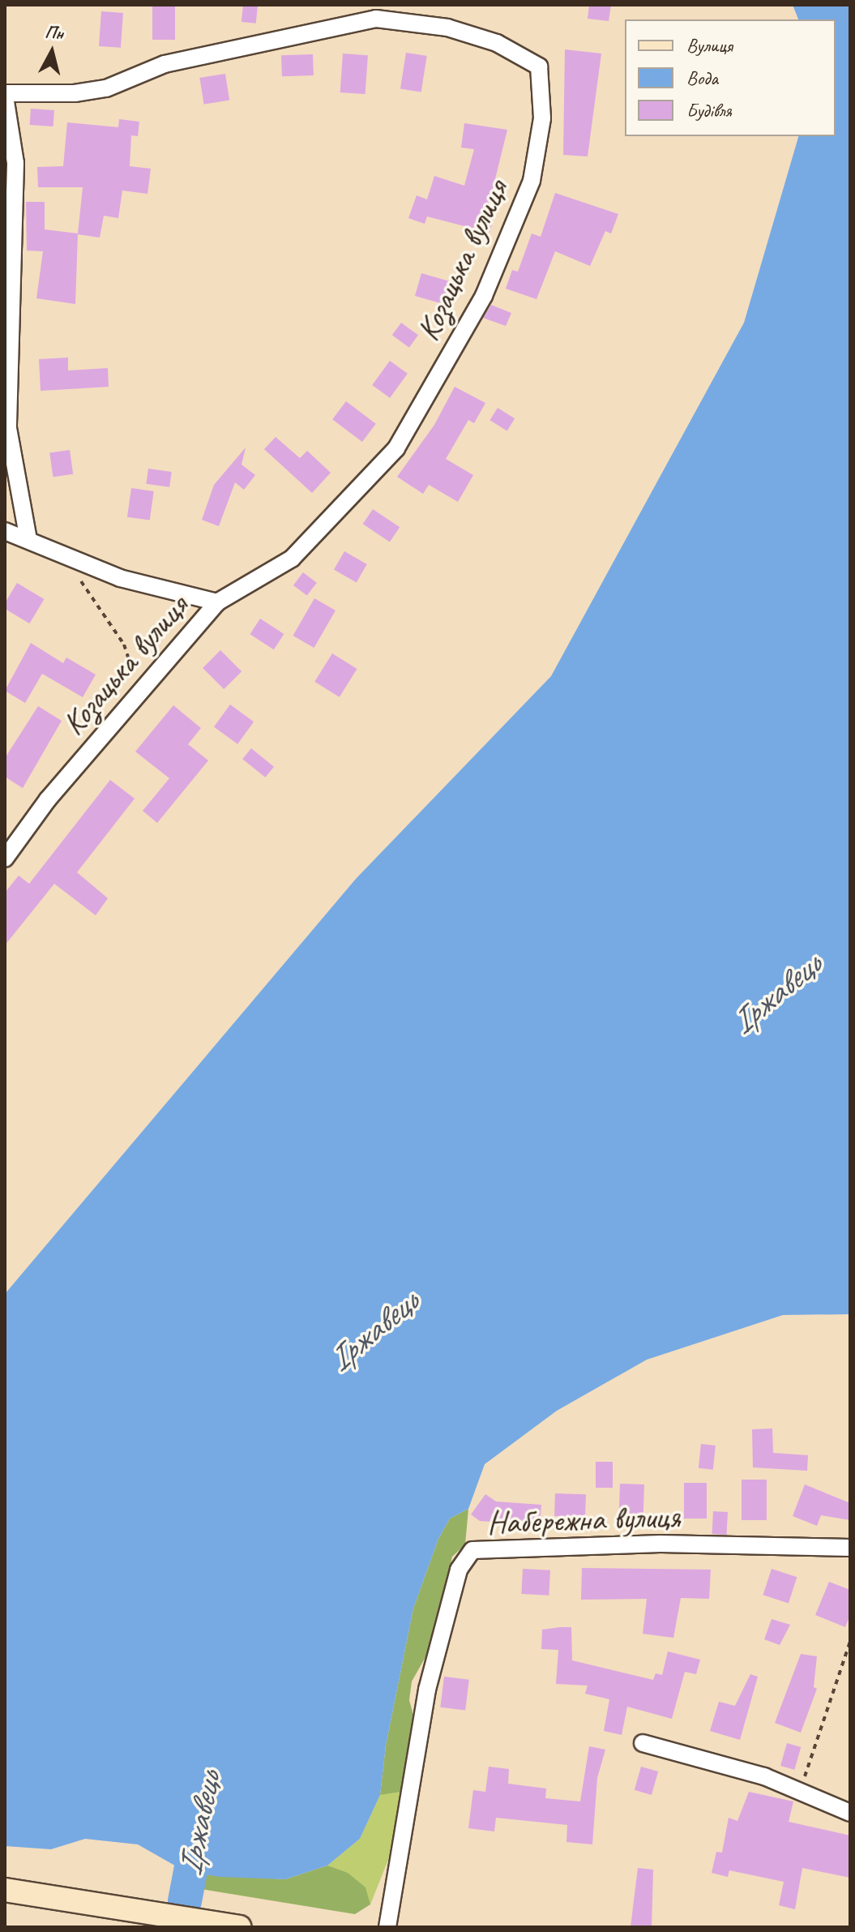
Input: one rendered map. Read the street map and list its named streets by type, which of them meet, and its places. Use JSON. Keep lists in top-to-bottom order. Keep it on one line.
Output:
{"streets":{"street":["Козацька вулиця","Набережна вулиця"]},"water":["Іржавець"],"legend":["Вулиця","Вода","Будівля"],"north":"top"}
